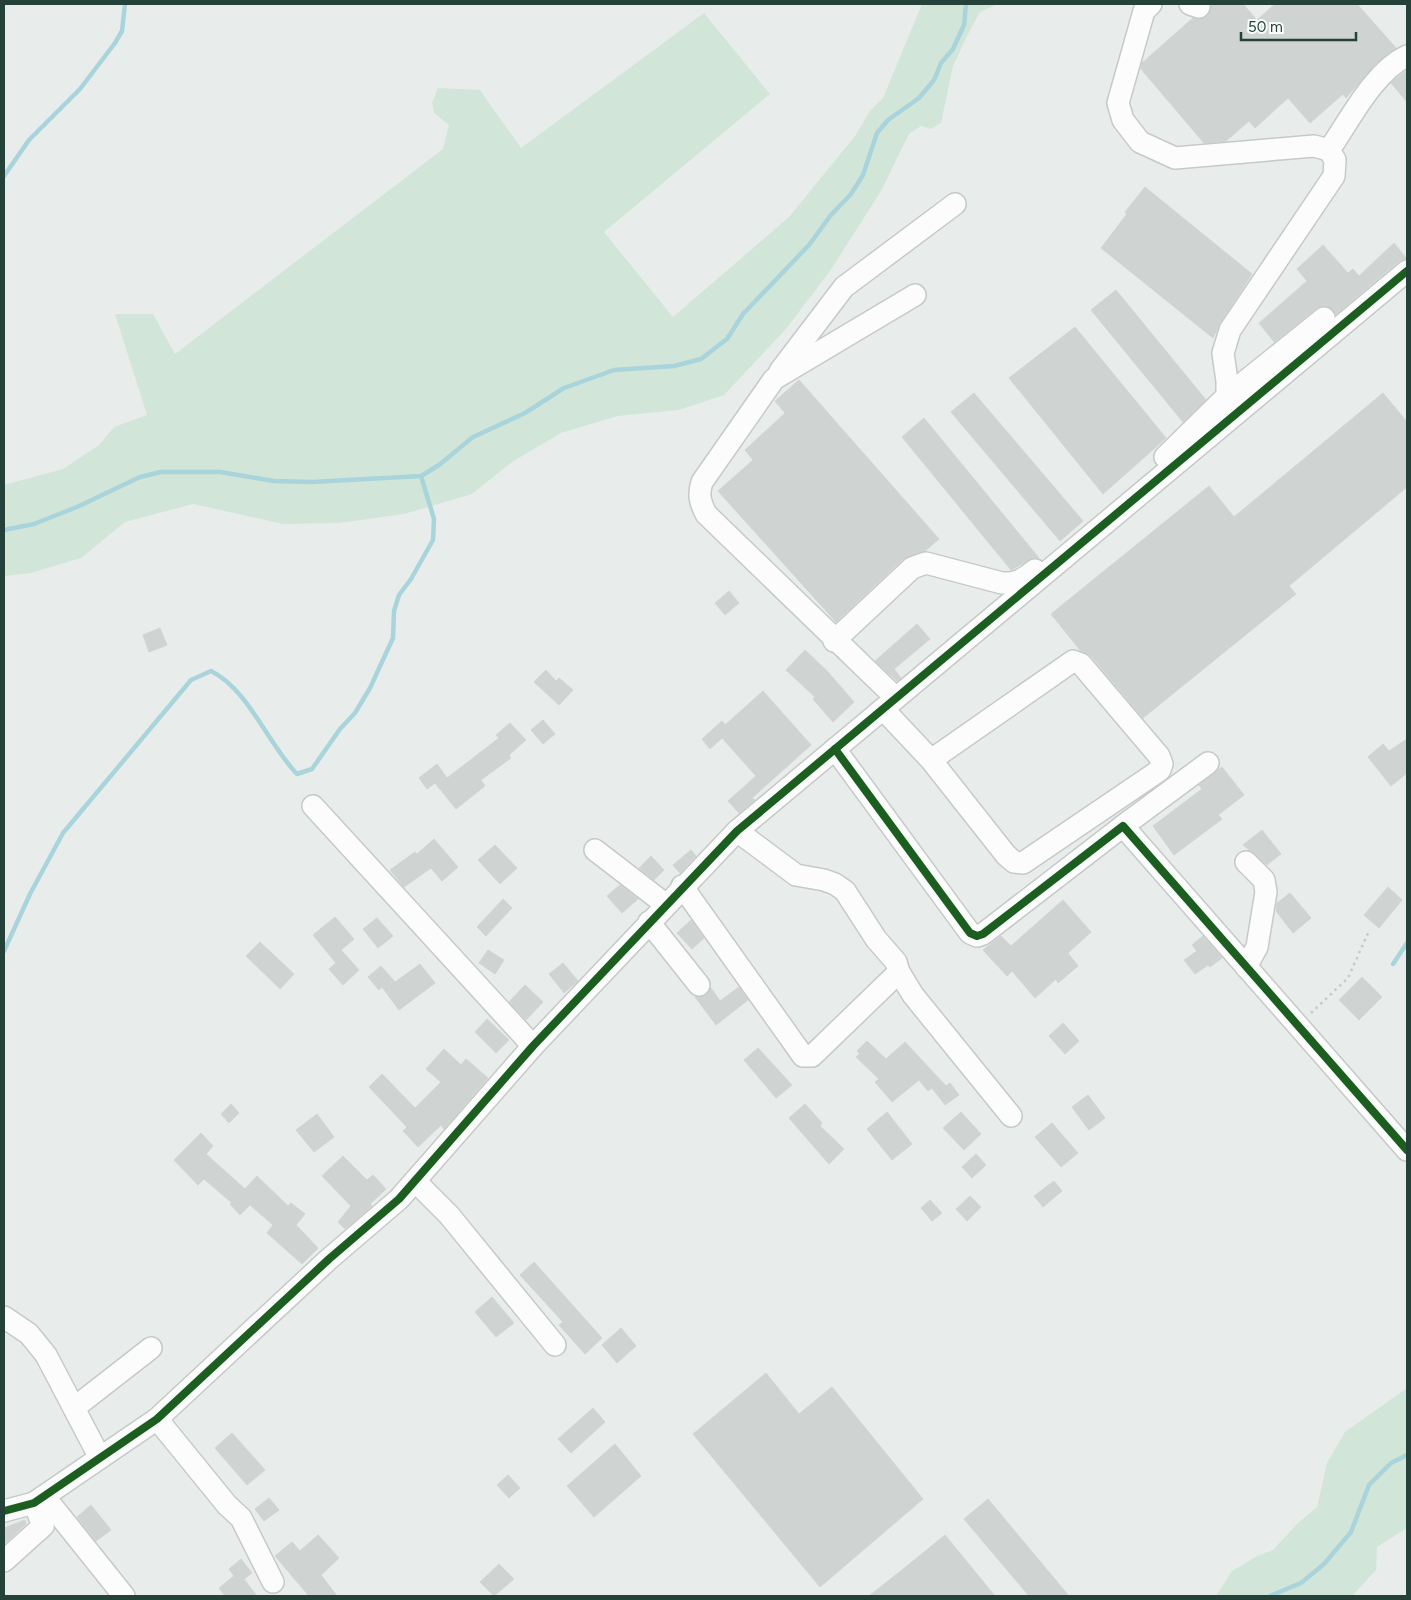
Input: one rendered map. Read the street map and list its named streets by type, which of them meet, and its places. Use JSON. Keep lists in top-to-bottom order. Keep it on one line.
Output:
{"scale_bar":"50 m"}
